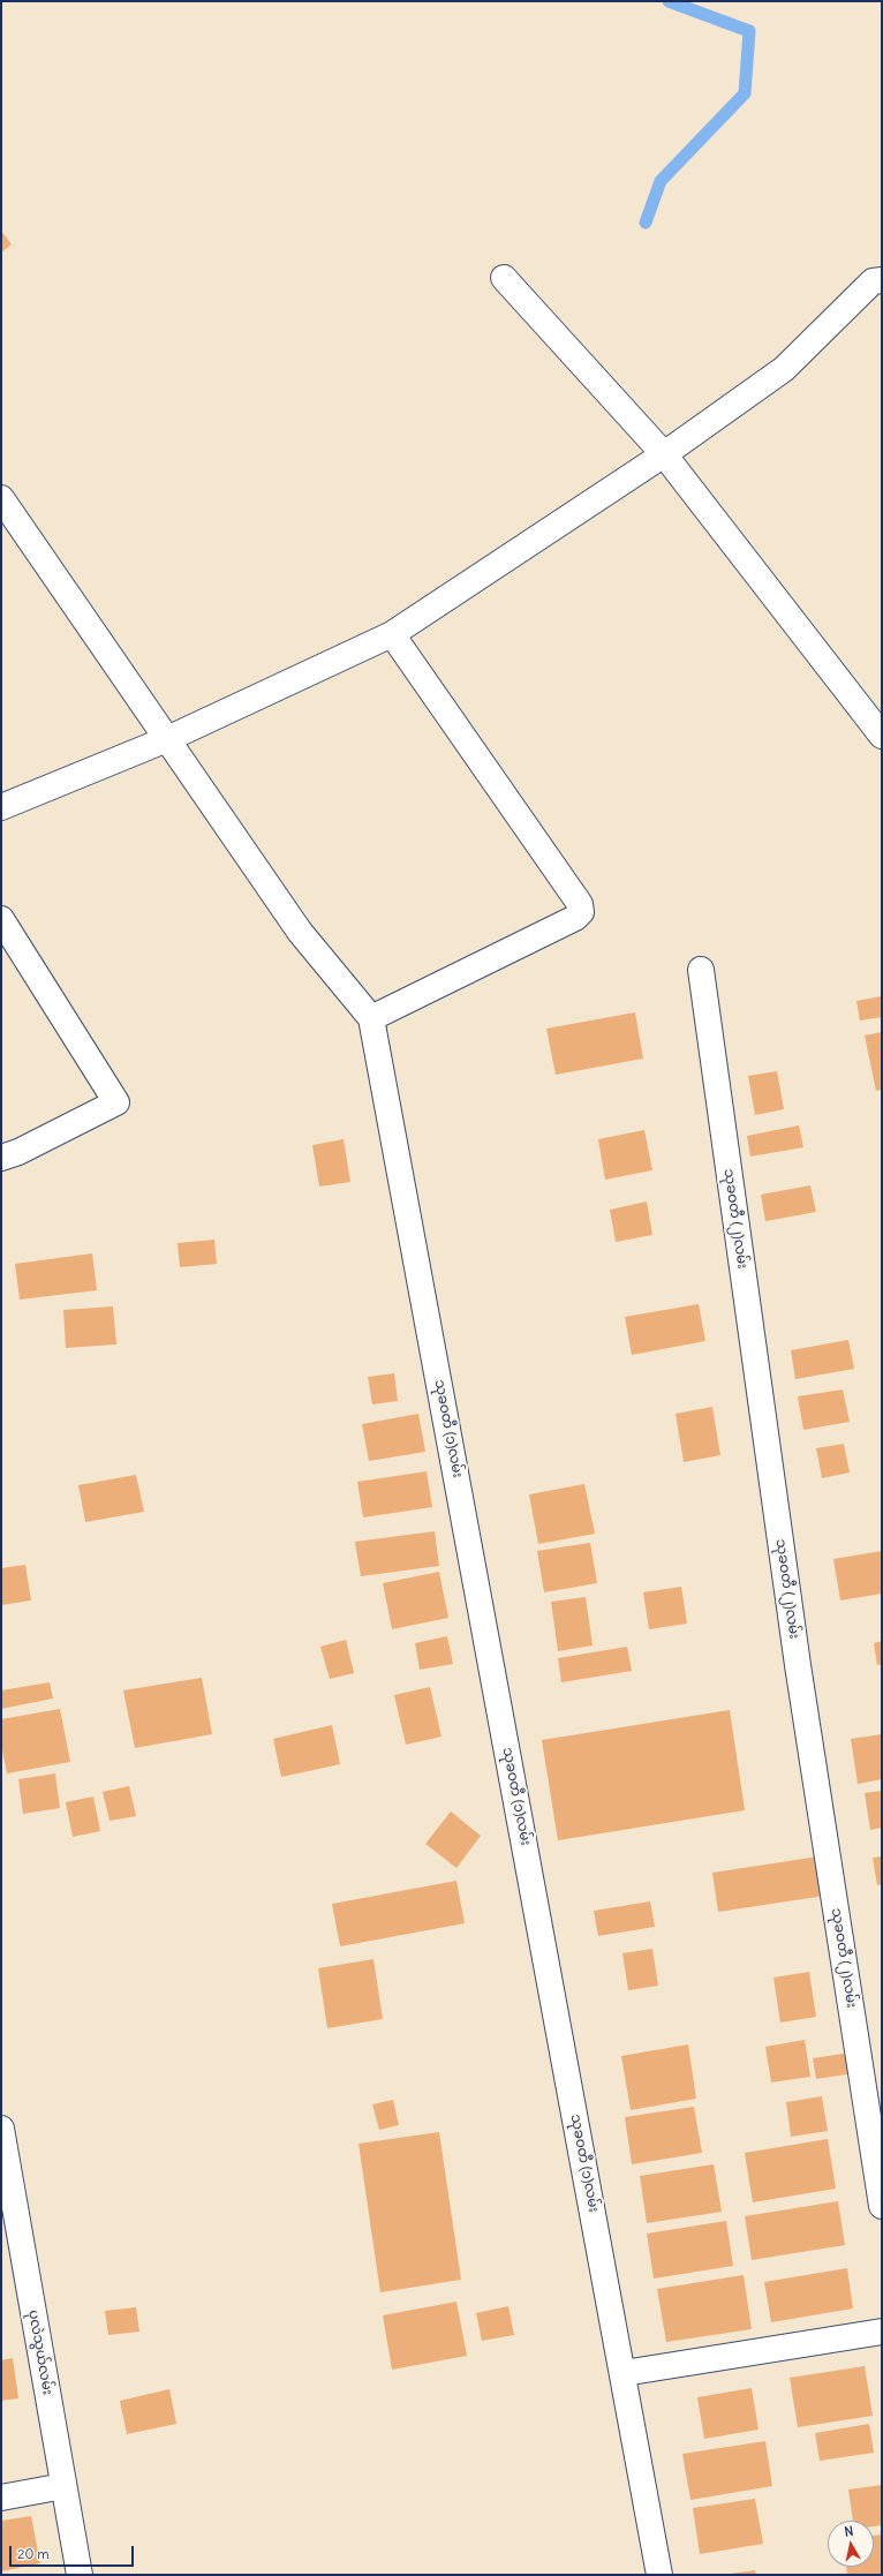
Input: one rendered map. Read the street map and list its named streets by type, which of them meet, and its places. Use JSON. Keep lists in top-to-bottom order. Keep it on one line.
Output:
{"streets":{"street":["သုခဝတီ (၂)လမ်း","သုခဝတီ (၁)လမ်း","ပုလဲသွယ်လမ်း"]},"scale_bar":"20 m","north":"top"}
